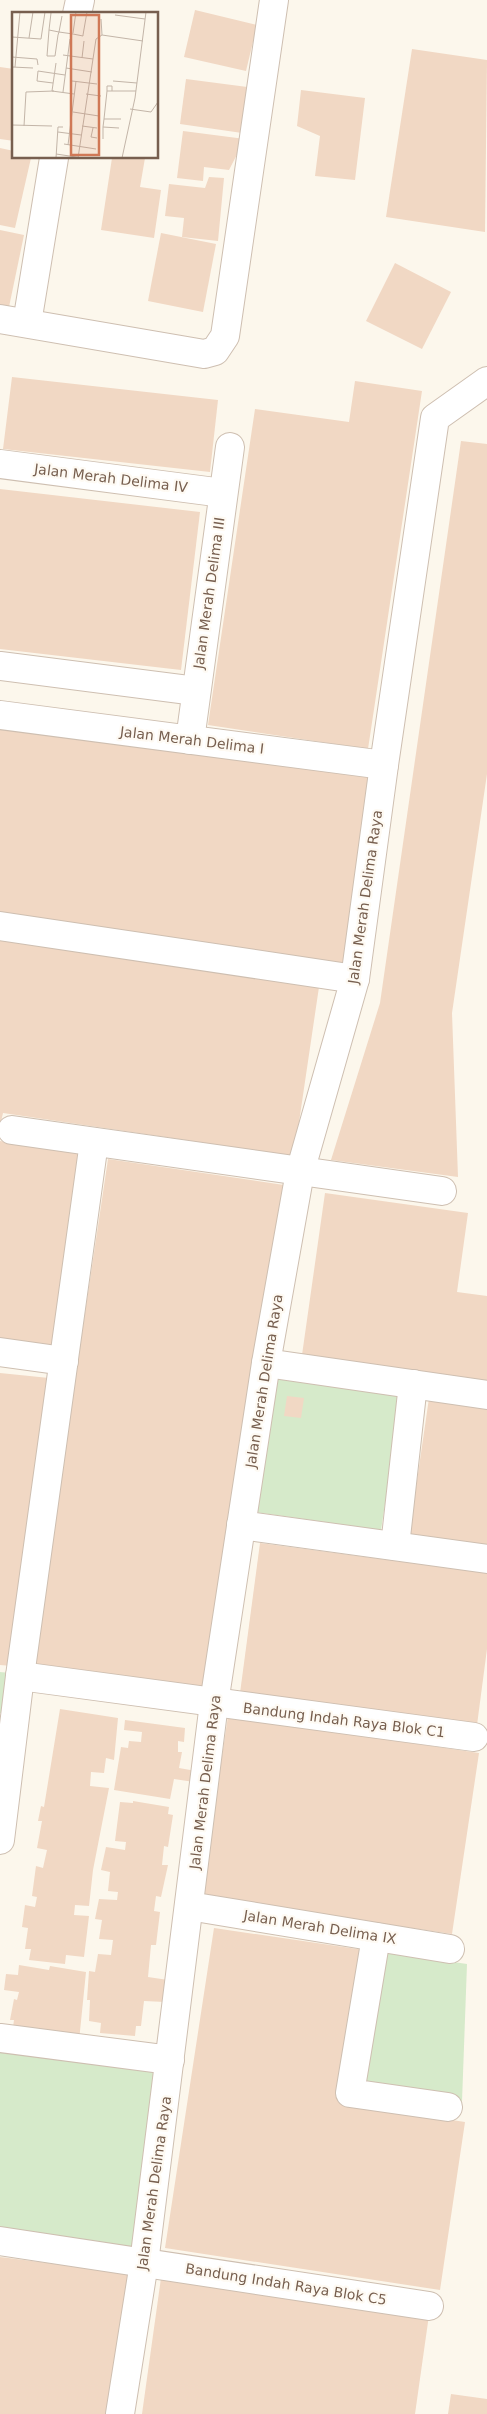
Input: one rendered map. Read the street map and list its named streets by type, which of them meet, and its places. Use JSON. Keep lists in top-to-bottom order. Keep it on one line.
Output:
{"streets":{"street":["Jalan Merah Delima IV","Jalan Merah Delima III","Jalan Merah Delima I","Jalan Merah Delima Raya","Bandung Indah Raya Blok C1","Jalan Merah Delima IX","Bandung Indah Raya Blok C5"]},"crossings":[["Jalan Merah Delima IV","Jalan Merah Delima III"],["Jalan Merah Delima III","Jalan Merah Delima I"],["Jalan Merah Delima I","Jalan Merah Delima Raya"],["Jalan Merah Delima Raya","Bandung Indah Raya Blok C1"],["Jalan Merah Delima Raya","Jalan Merah Delima IX"],["Jalan Merah Delima Raya","Bandung Indah Raya Blok C5"]]}
